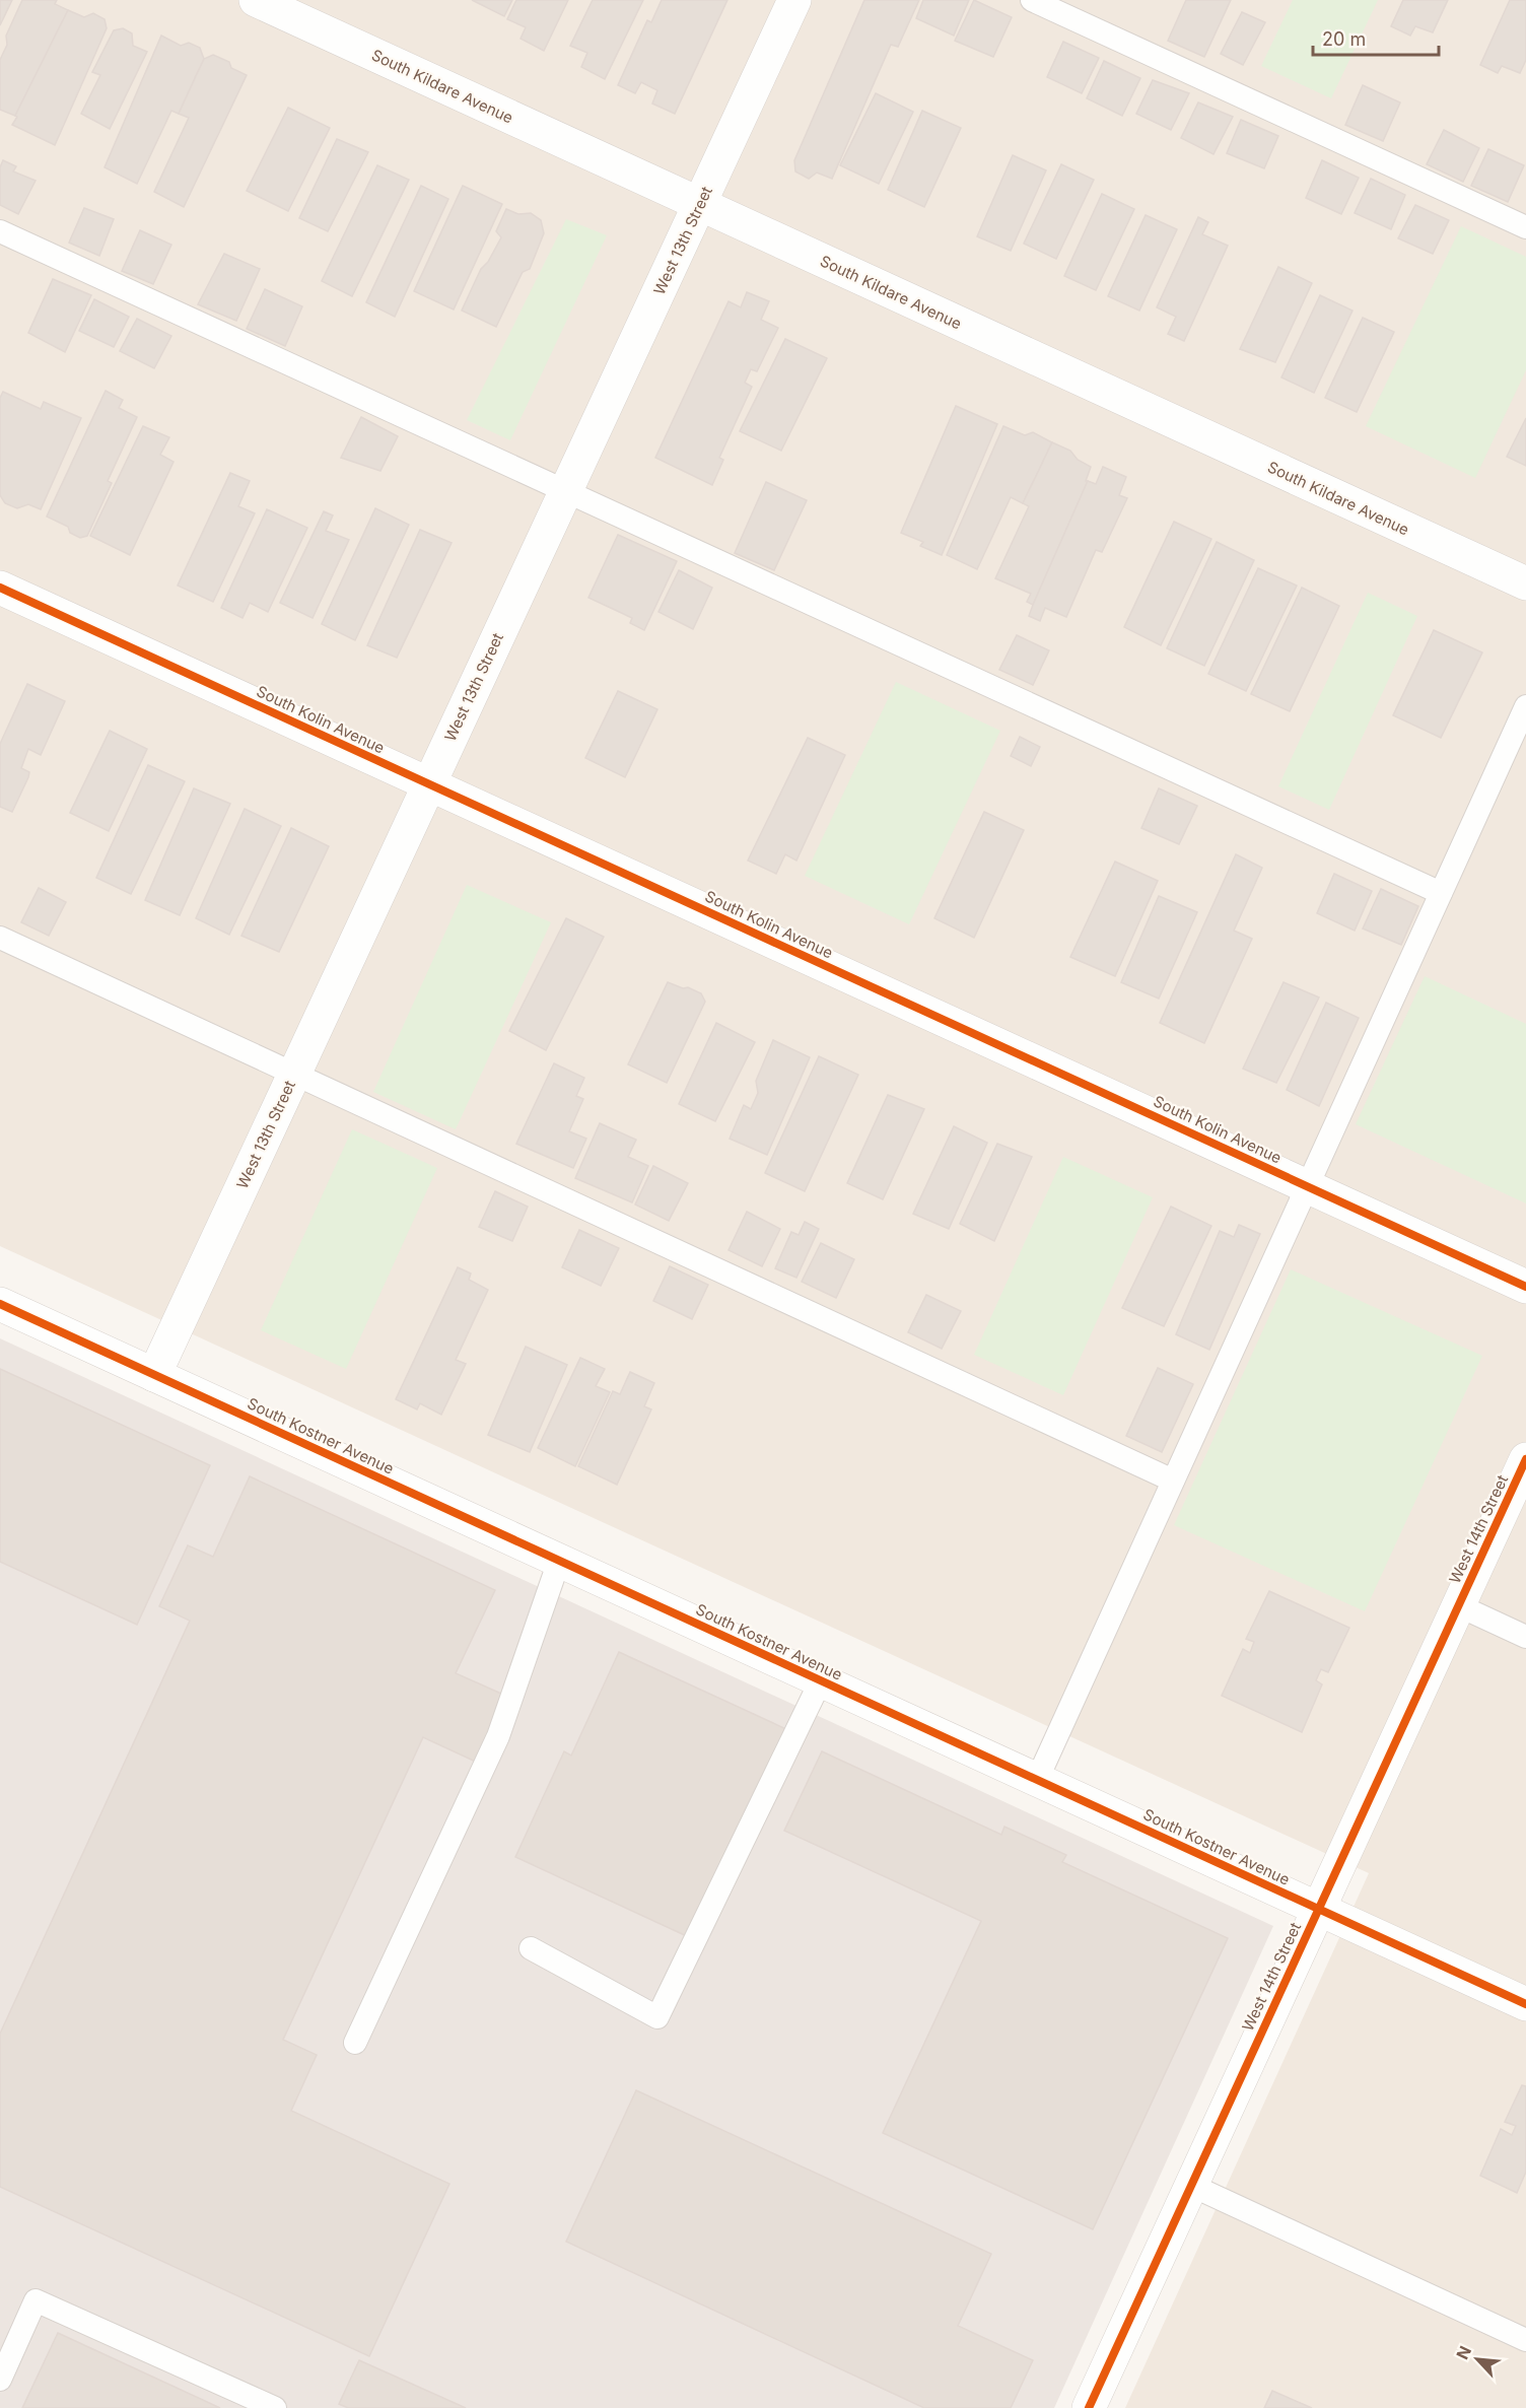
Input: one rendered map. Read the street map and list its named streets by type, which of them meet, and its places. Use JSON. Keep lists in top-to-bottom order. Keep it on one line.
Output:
{"streets":{"street":["South Kildare Avenue","West 13th Street","South Kolin Avenue","South Kostner Avenue","West 14th Street"]},"crossings":[["South Kildare Avenue","West 13th Street"],["West 13th Street","South Kolin Avenue"],["West 13th Street","South Kostner Avenue"],["South Kostner Avenue","West 14th Street"]],"scale_bar":"20 m","north":"top left"}
